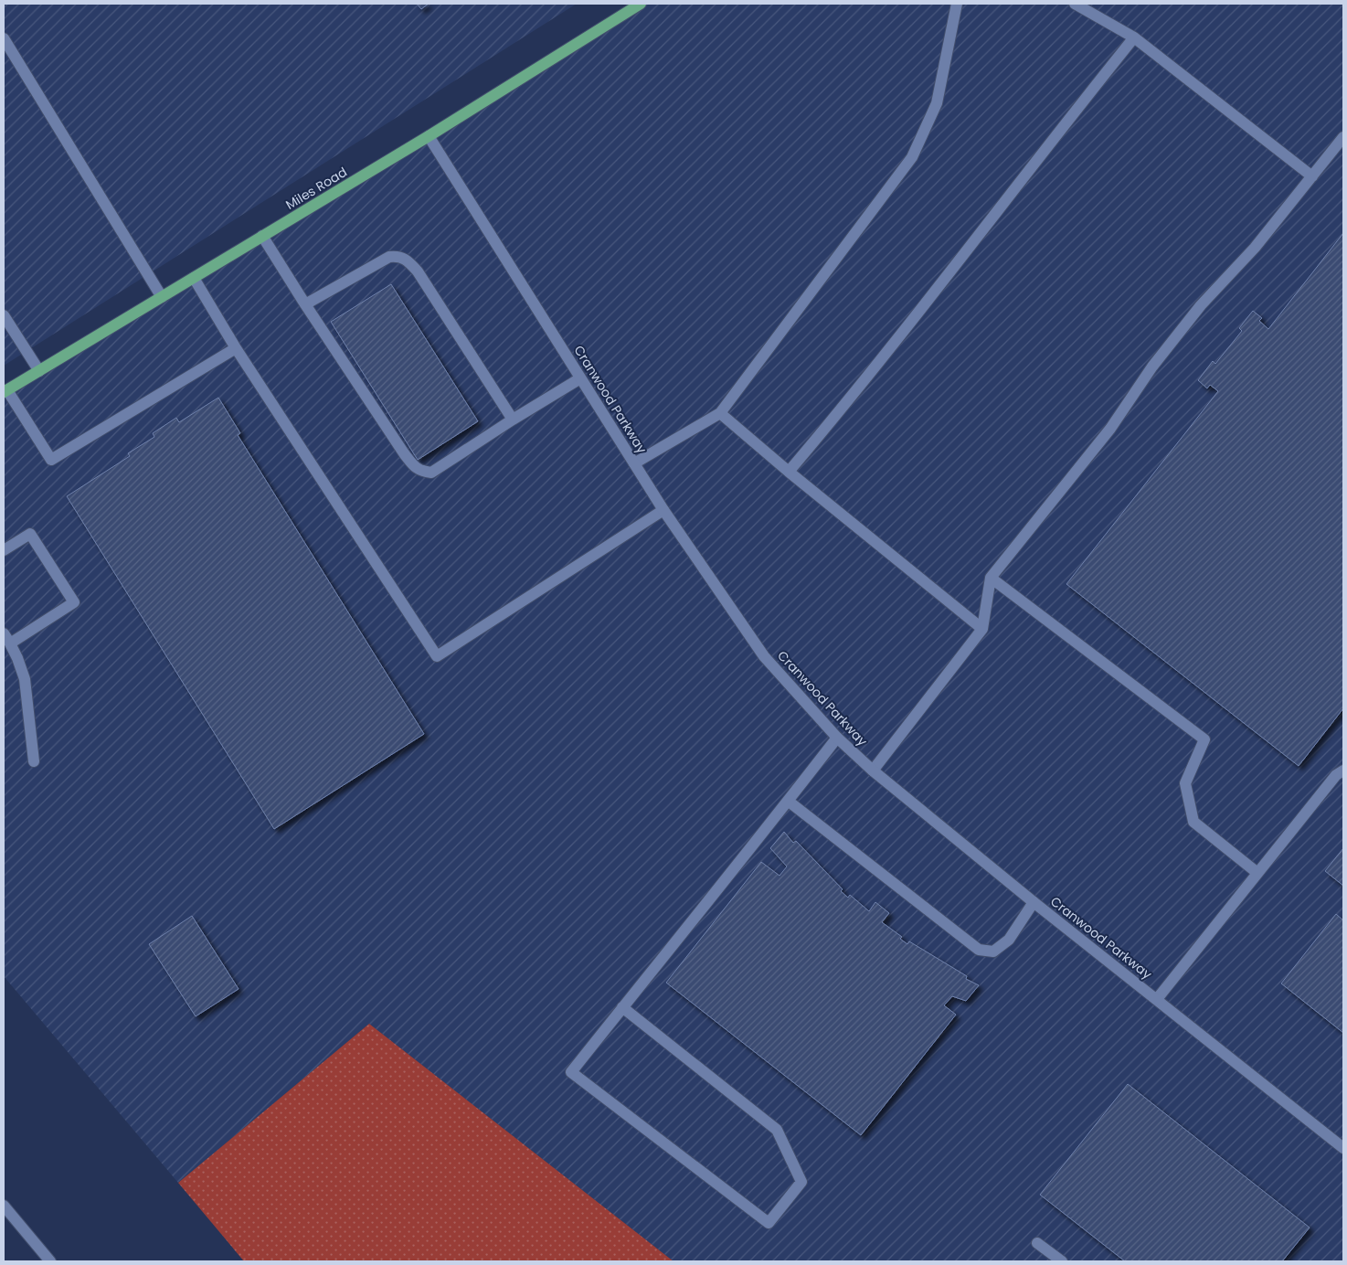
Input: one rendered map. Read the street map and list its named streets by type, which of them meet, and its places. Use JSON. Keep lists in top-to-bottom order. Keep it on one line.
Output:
{"streets":{"main road":["Miles Road"],"street":["Cranwood Parkway"]},"crossings":[["Miles Road","Cranwood Parkway"]]}
